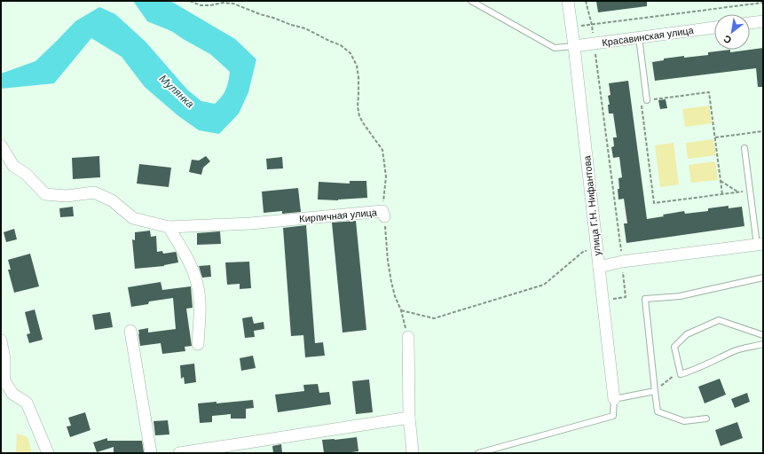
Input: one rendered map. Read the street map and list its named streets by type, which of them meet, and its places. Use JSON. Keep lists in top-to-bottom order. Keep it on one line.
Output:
{"streets":{"street":["Красавинская улица","улица Г.Н. Нифантова","Кирпичная улица"]},"crossings":[["Красавинская улица","улица Г.Н. Нифантова"]],"water":["Мулянка"],"north":"bottom left"}
